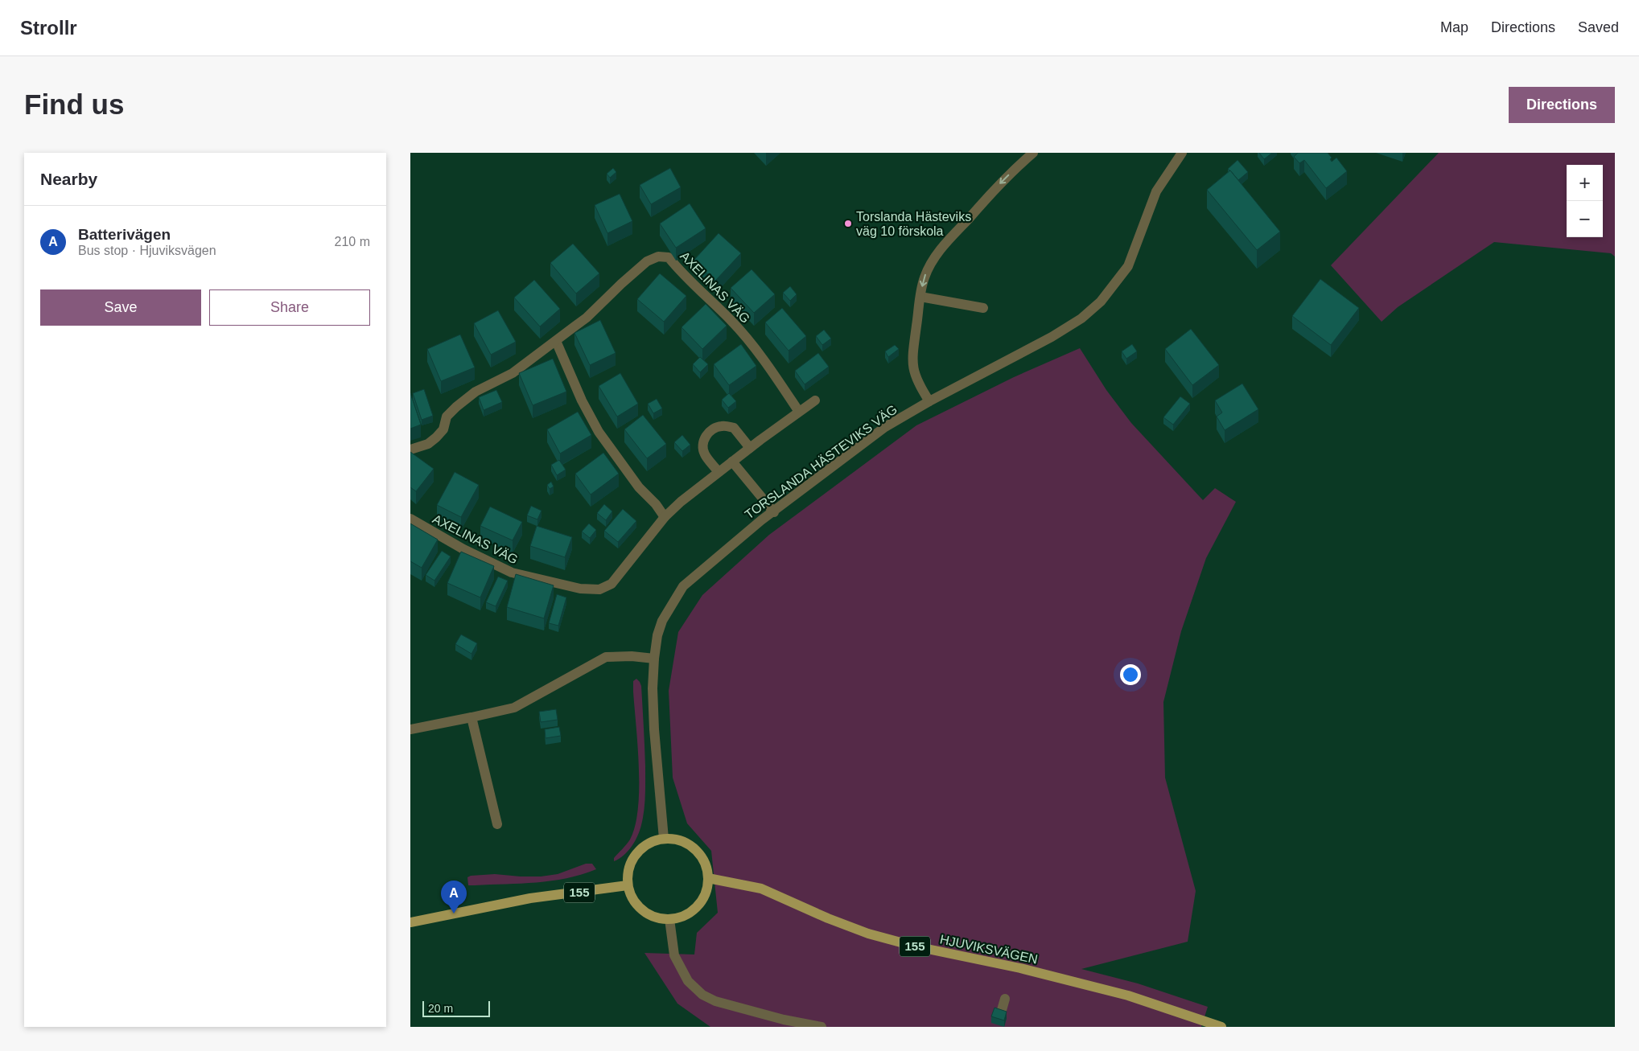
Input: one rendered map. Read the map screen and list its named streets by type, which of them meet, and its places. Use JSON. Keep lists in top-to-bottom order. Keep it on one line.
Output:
{"streets":{"main road":["155","HJUVIKSVÄGEN"],"street":["AXELINAS VÄG","TORSLANDA HÄSTEVIKS VÄG"]},"crossings":[["TORSLANDA HÄSTEVIKS VÄG","155"],["TORSLANDA HÄSTEVIKS VÄG","HJUVIKSVÄGEN"],["155","HJUVIKSVÄGEN"]],"places":["Torslanda Hästeviks väg 10 förskola"],"scale_bar":"20 m","page":{"header":"Strollr","nav":["Map","Directions","Saved"],"buttons":["Directions",["Save","Share"]],"title":"Find us","heading":"Nearby","map_buttons":["+","−"],"list":[{"mark":"A","name":"Batterivägen","note":"Bus stop · Hjuviksvägen","value":"210 m"}],"pins":"A","scale":"20 m"}}
